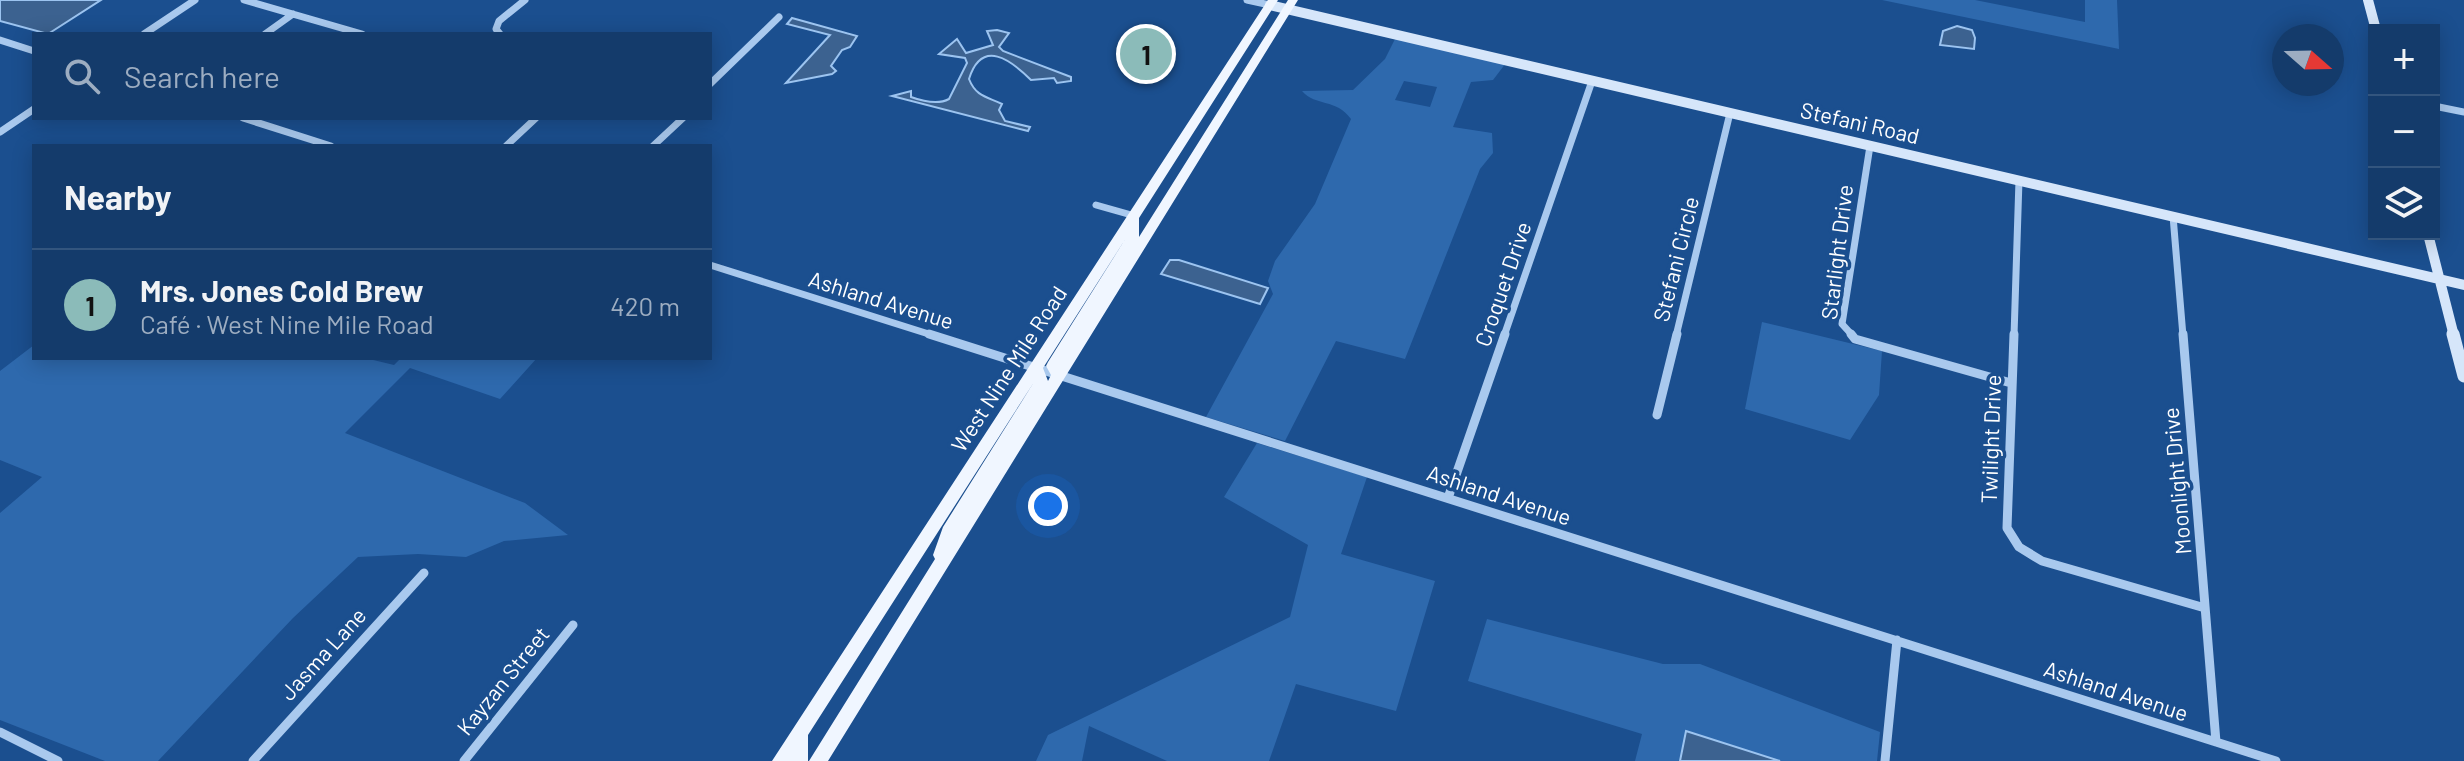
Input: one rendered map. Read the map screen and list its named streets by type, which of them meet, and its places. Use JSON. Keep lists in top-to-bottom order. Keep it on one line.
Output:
{"streets":{"main road":["West Nine Mile Road"],"street":["Stefani Road","Starlight Drive","Stefani Circle","Croquet Drive","Ashland Avenue","Twilight Drive","Moonlight Drive","Jasma Lane","Kayzan Street"]},"crossings":[["Stefani Road","Starlight Drive"],["Stefani Road","Stefani Circle"],["Stefani Road","Croquet Drive"],["Stefani Road","West Nine Mile Road"],["Stefani Road","Twilight Drive"],["Stefani Road","Moonlight Drive"],["Starlight Drive","Twilight Drive"],["Croquet Drive","Ashland Avenue"],["Ashland Avenue","West Nine Mile Road"],["Ashland Avenue","Moonlight Drive"],["Twilight Drive","Moonlight Drive"]],"north":"right","page":{"map_buttons":["+","−"],"pins":"1","search":"Search here","heading":"Nearby","list":[{"mark":"1","name":"Mrs. Jones Cold Brew","note":"Café · West Nine Mile Road","value":"420 m"}]}}
